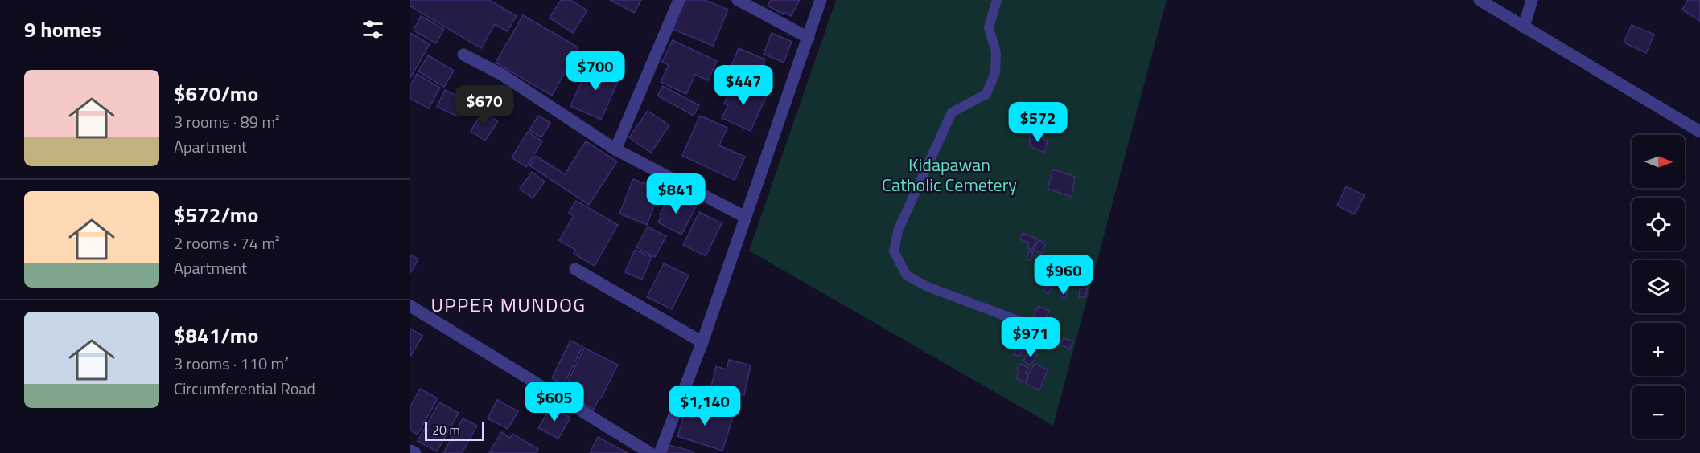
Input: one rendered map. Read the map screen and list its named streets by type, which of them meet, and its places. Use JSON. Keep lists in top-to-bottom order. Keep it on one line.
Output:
{"districts":["UPPER MUNDOG"],"parks":["Kidapawan Catholic Cemetery"],"scale_bar":"20 m","north":"right","page":{"heading":"9 homes","price":["$700","$447","$670","$572","$841","$960","$971","$605","$1,140"],"list":[{"name":"$670/mo","note":"3 rooms · 89 m² · Apartment"},{"name":"$572/mo","note":"2 rooms · 74 m² · Apartment"},{"name":"$841/mo","note":"3 rooms · 110 m² · Circumferential Road"}],"map_buttons":["+","−"],"scale":"20 m"}}
